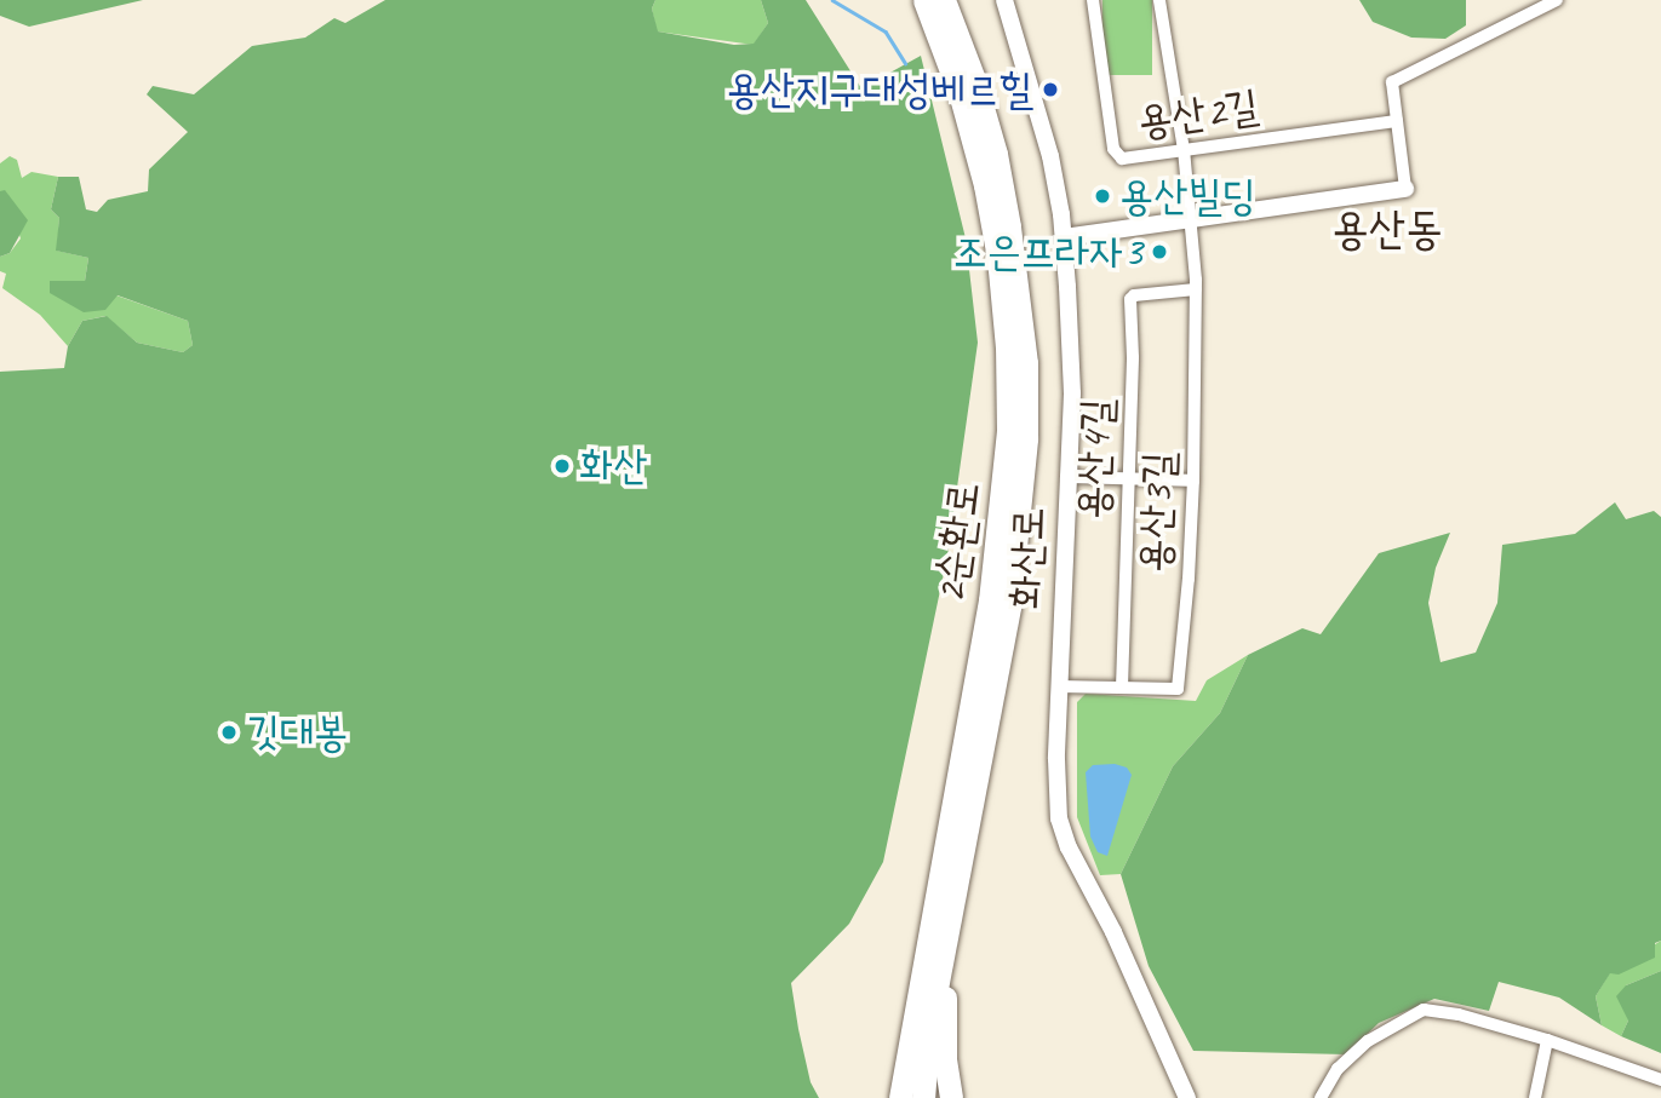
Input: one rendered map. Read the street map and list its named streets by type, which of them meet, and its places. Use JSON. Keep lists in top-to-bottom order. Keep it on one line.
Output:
{"streets":{"highway":["2순환로"],"main road":["화산로"],"street":["용산2길","용산4길","용산3길"]},"crossings":[["용산2길","용산3길"],["용산4길","용산3길"],["용산3길","화산로"]],"districts":["용산동"],"places":["용산지구대성베르힐","용산빌딩","조은프라자3","화산","깃대봉"]}
